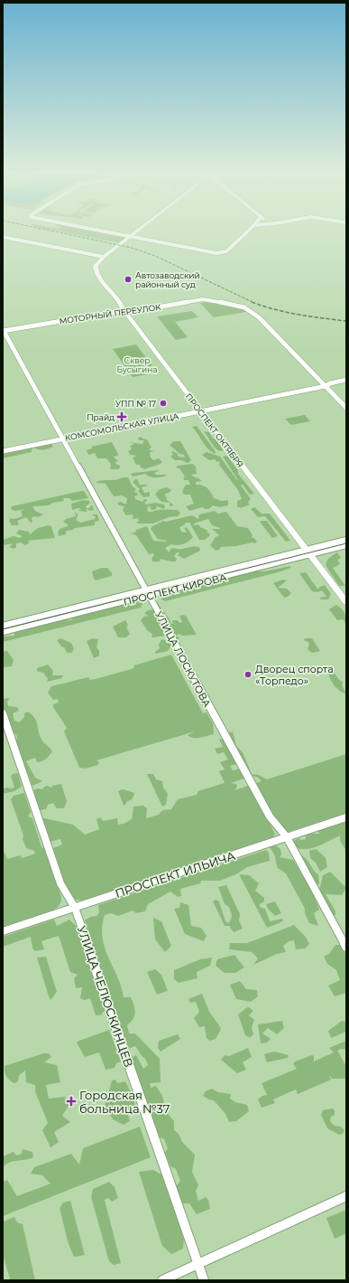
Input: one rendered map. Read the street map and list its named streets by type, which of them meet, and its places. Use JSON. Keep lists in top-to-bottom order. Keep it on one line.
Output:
{"streets":{"main road":["ПРОСПЕКТ ОКТЯБРЯ"],"street":["МОТОРНЫЙ ПЕРЕУЛОК","КОМСОМОЛЬСКАЯ УЛИЦА","ПРОСПЕКТ КИРОВА","УЛИЦА ЛОСКУТОВА","ПРОСПЕКТ ИЛЬИЧА","УЛИЦА ЧЕЛЮСКИНЦЕВ"]},"crossings":[["МОТОРНЫЙ ПЕРЕУЛОК","КОМСОМОЛЬСКАЯ УЛИЦА"],["МОТОРНЫЙ ПЕРЕУЛОК","ПРОСПЕКТ ОКТЯБРЯ"],["МОТОРНЫЙ ПЕРЕУЛОК","УЛИЦА ЛОСКУТОВА"],["КОМСОМОЛЬСКАЯ УЛИЦА","ПРОСПЕКТ ОКТЯБРЯ"],["КОМСОМОЛЬСКАЯ УЛИЦА","УЛИЦА ЛОСКУТОВА"],["ПРОСПЕКТ ОКТЯБРЯ","ПРОСПЕКТ КИРОВА"],["ПРОСПЕКТ КИРОВА","УЛИЦА ЛОСКУТОВА"],["УЛИЦА ЛОСКУТОВА","ПРОСПЕКТ ИЛЬИЧА"],["ПРОСПЕКТ ИЛЬИЧА","УЛИЦА ЧЕЛЮСКИНЦЕВ"]],"parks":["Сквер Бусыгина"],"places":{"other":["Автозаводский районный суд","УПП № 17","Дворец спорта «Торпедо»"],"health":["Прайд","Городская больница №37"]}}
